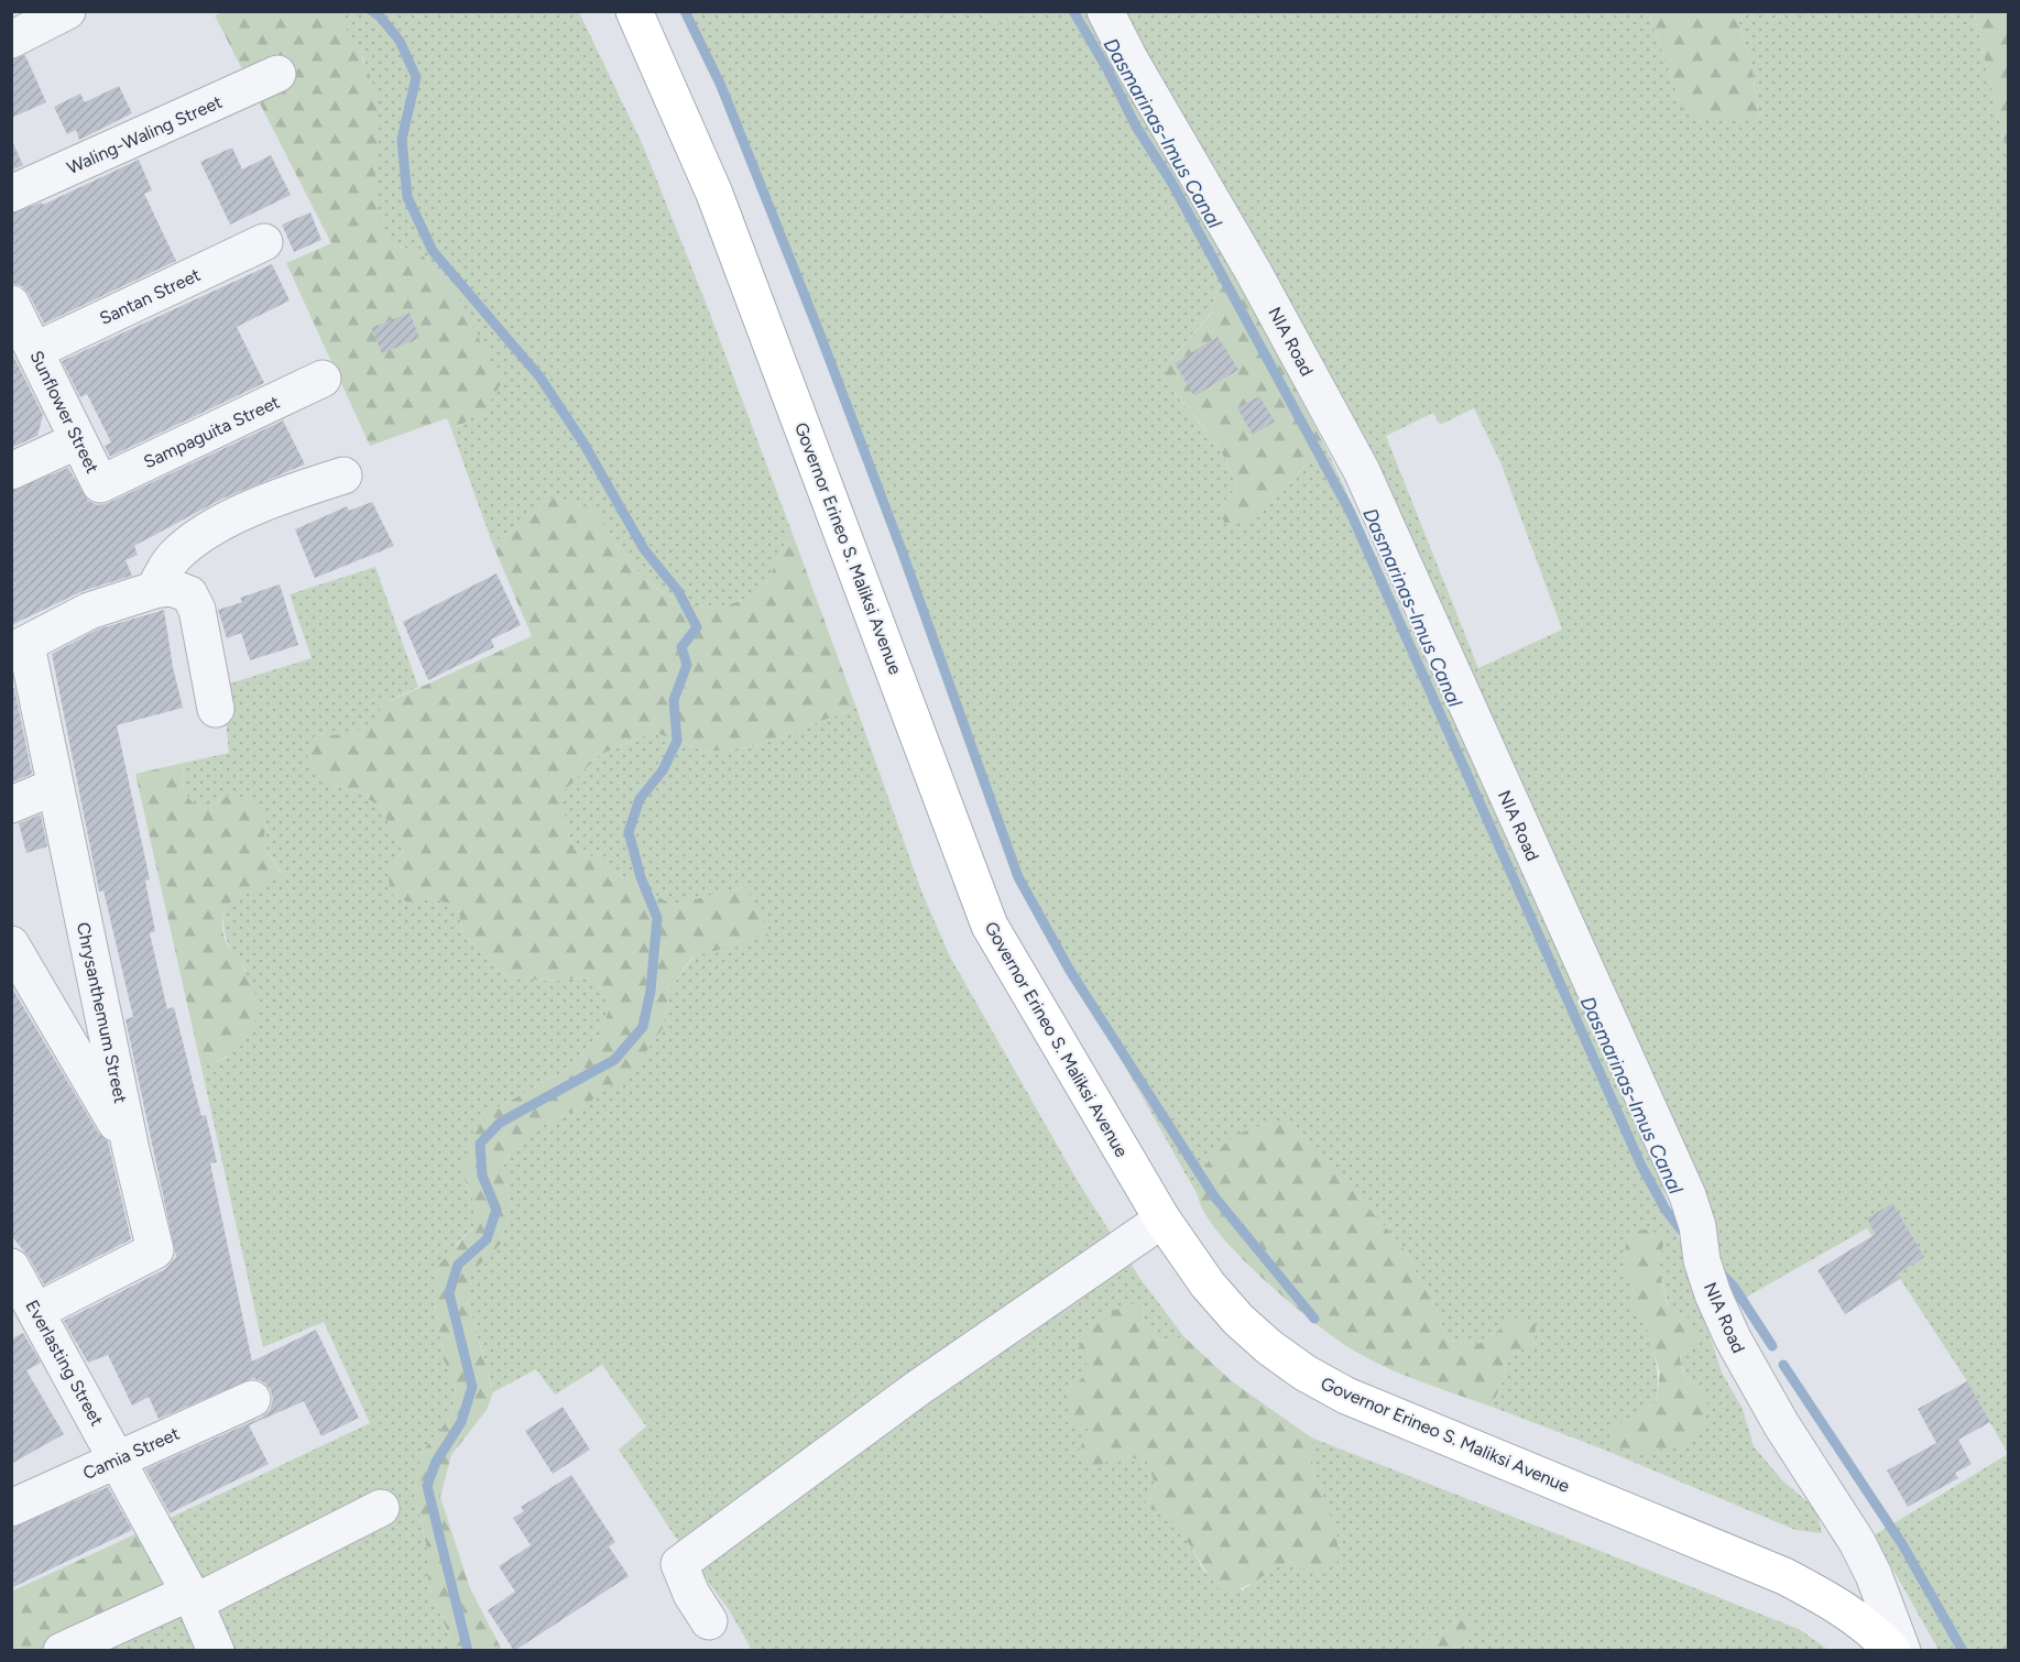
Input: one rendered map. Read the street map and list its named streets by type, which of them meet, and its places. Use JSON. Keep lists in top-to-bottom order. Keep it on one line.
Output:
{"streets":{"main road":["Governor Erineo S. Maliksi Avenue"],"street":["Waling-Waling Street","Santan Street","NIA Road","Sunflower Street","Sampaguita Street","Chrysanthemum Street","Everlasting Street","Camia Street"]},"crossings":[["Santan Street","Sunflower Street"],["Sunflower Street","Sampaguita Street"],["Chrysanthemum Street","Everlasting Street"],["Everlasting Street","Camia Street"]],"water":["Dasmarinas-Imus Canal"]}
